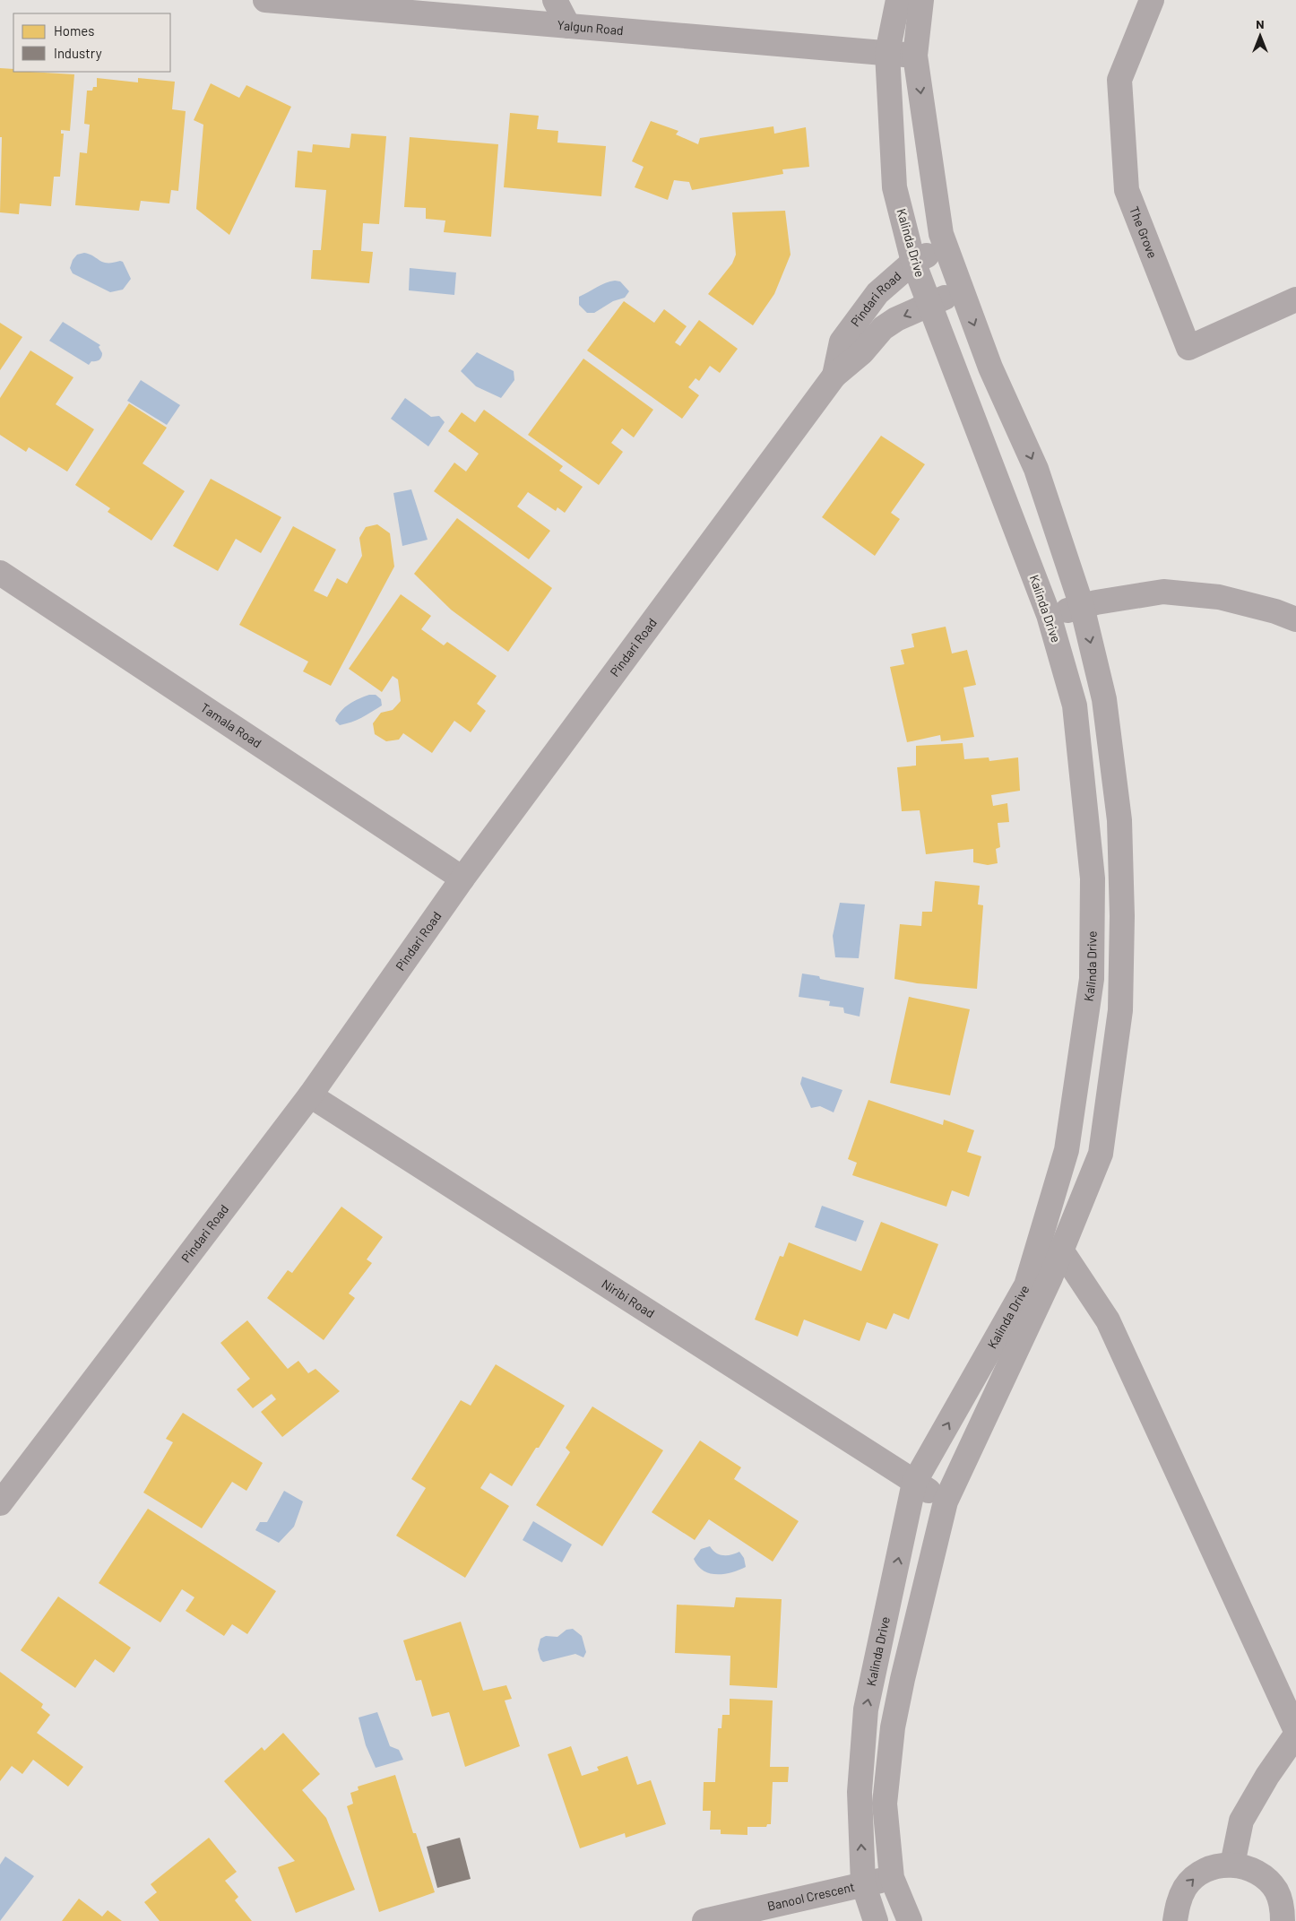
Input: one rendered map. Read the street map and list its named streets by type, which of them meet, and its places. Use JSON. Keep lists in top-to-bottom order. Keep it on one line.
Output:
{"streets":{"street":["Yalgun Road","The Grove","Kalinda Drive","Pindari Road","Tamala Road","Niribi Road","Banool Crescent"]},"crossings":[["Yalgun Road","Kalinda Drive"],["Kalinda Drive","Pindari Road"],["Kalinda Drive","Niribi Road"],["Kalinda Drive","Banool Crescent"],["Pindari Road","Tamala Road"],["Pindari Road","Niribi Road"]],"legend":["Homes","Industry"],"north":"top"}
